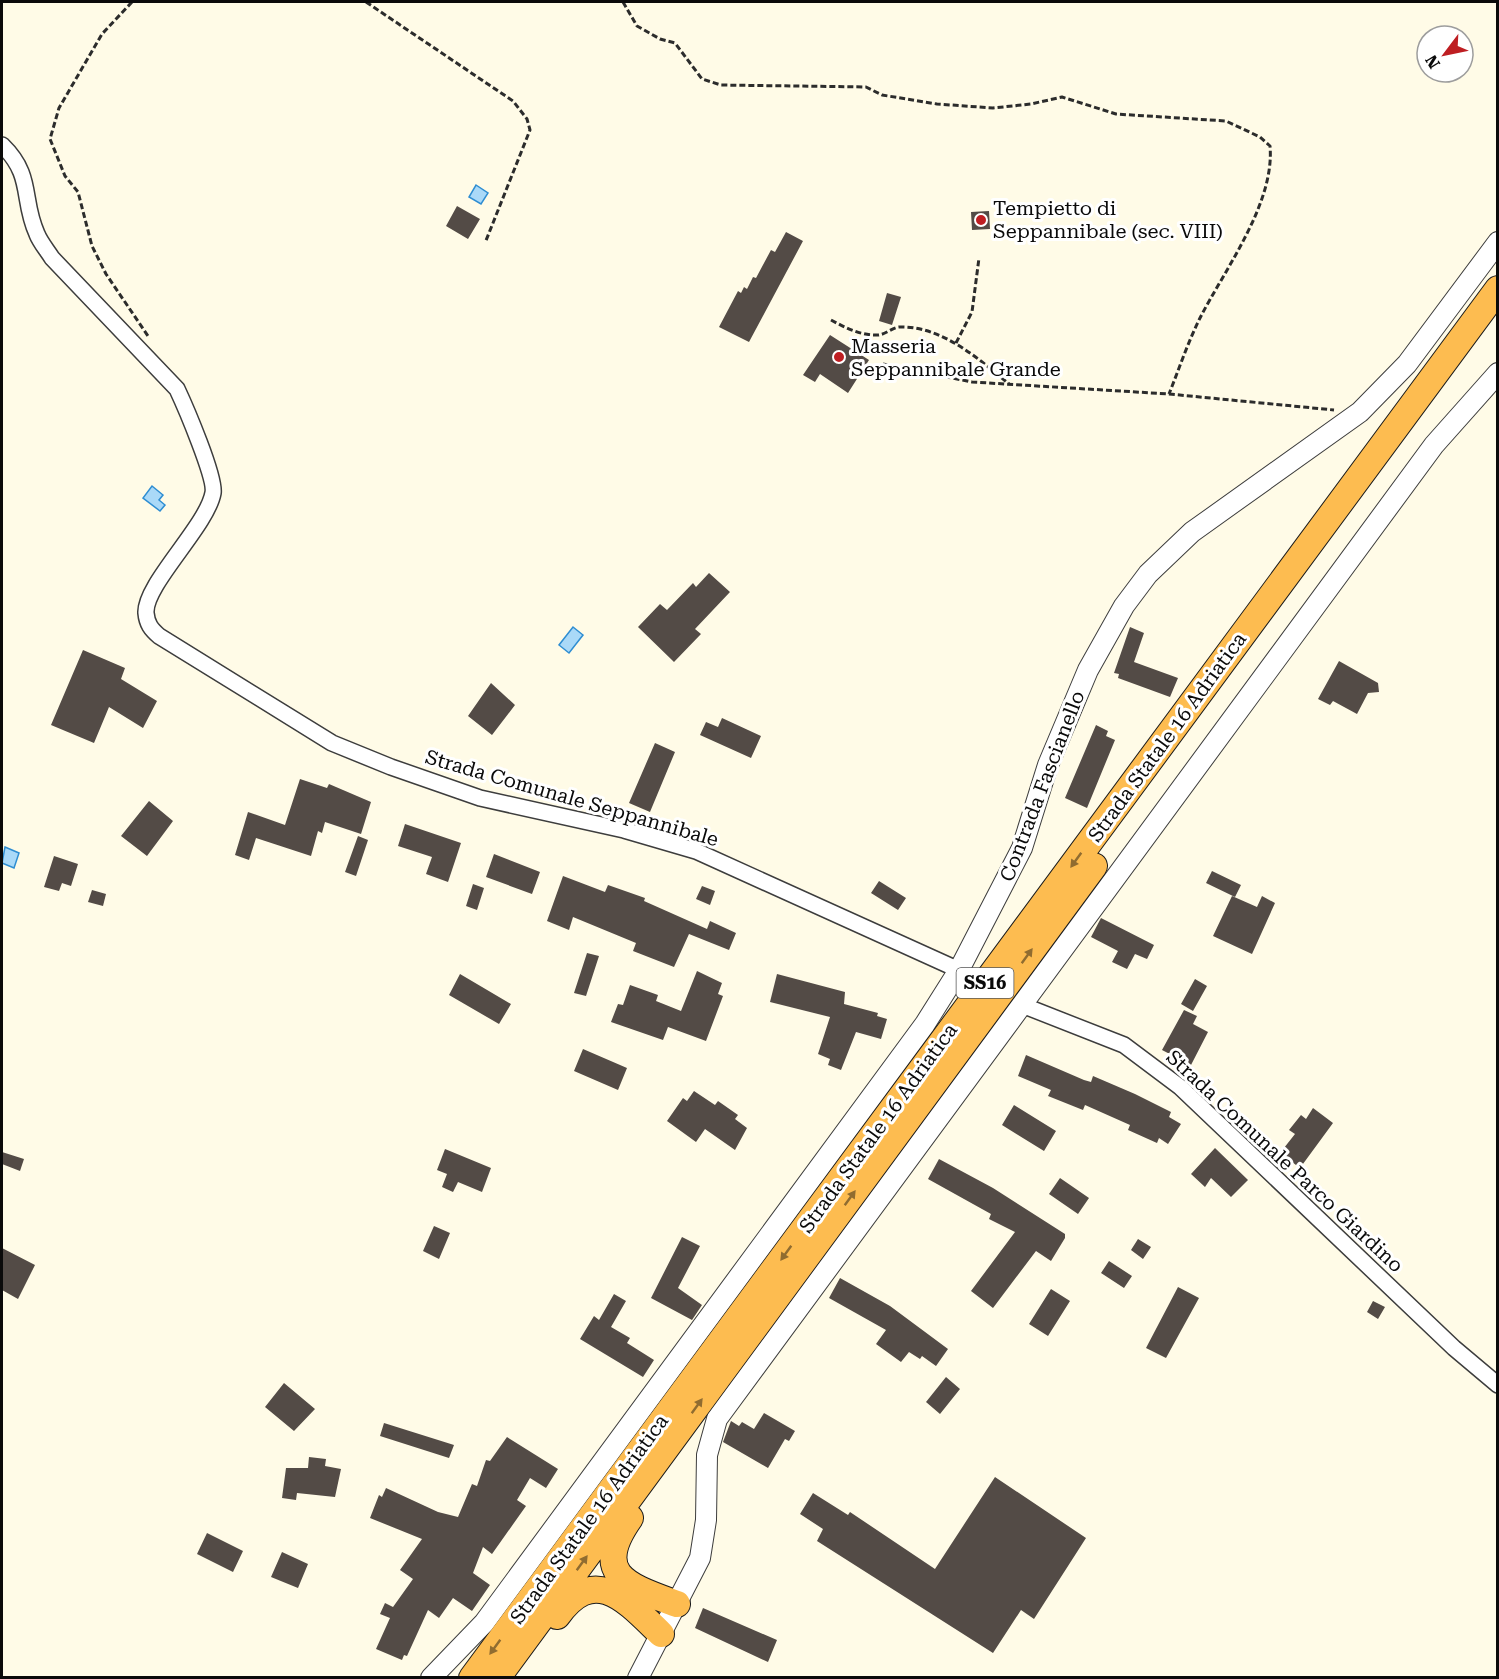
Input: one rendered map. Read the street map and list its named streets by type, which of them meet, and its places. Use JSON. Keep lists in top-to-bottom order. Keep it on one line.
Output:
{"streets":{"highway":["Strada Statale 16 Adriatica","SS16"],"street":["Contrada Fascianello","Strada Comunale Seppannibale","Strada Comunale Parco Giardino"]},"crossings":[["Contrada Fascianello","Strada Comunale Seppannibale"]],"places":["Tempietto di Seppannibale (sec. VIII)","Masseria Seppannibale Grande"],"north":"bottom left"}
